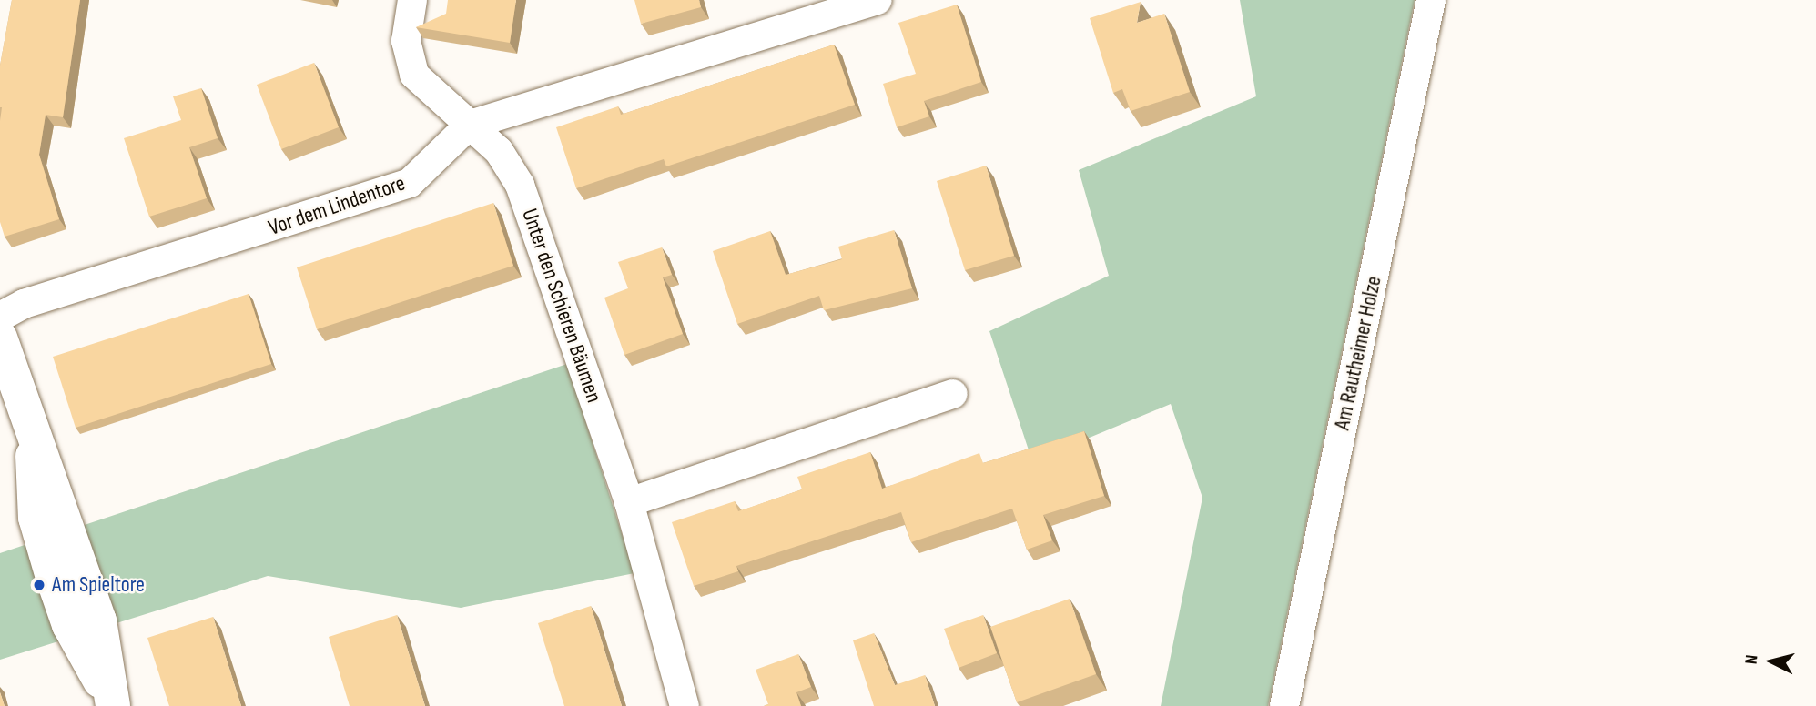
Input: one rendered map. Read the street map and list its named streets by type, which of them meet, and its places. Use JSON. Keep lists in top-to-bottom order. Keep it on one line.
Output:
{"streets":{"street":["Vor dem Lindentore","Unter den Schieren Bäumen","Am Rautheimer Holze"]},"crossings":[["Vor dem Lindentore","Unter den Schieren Bäumen"]],"places":["Am Spieltore"],"north":"left"}
